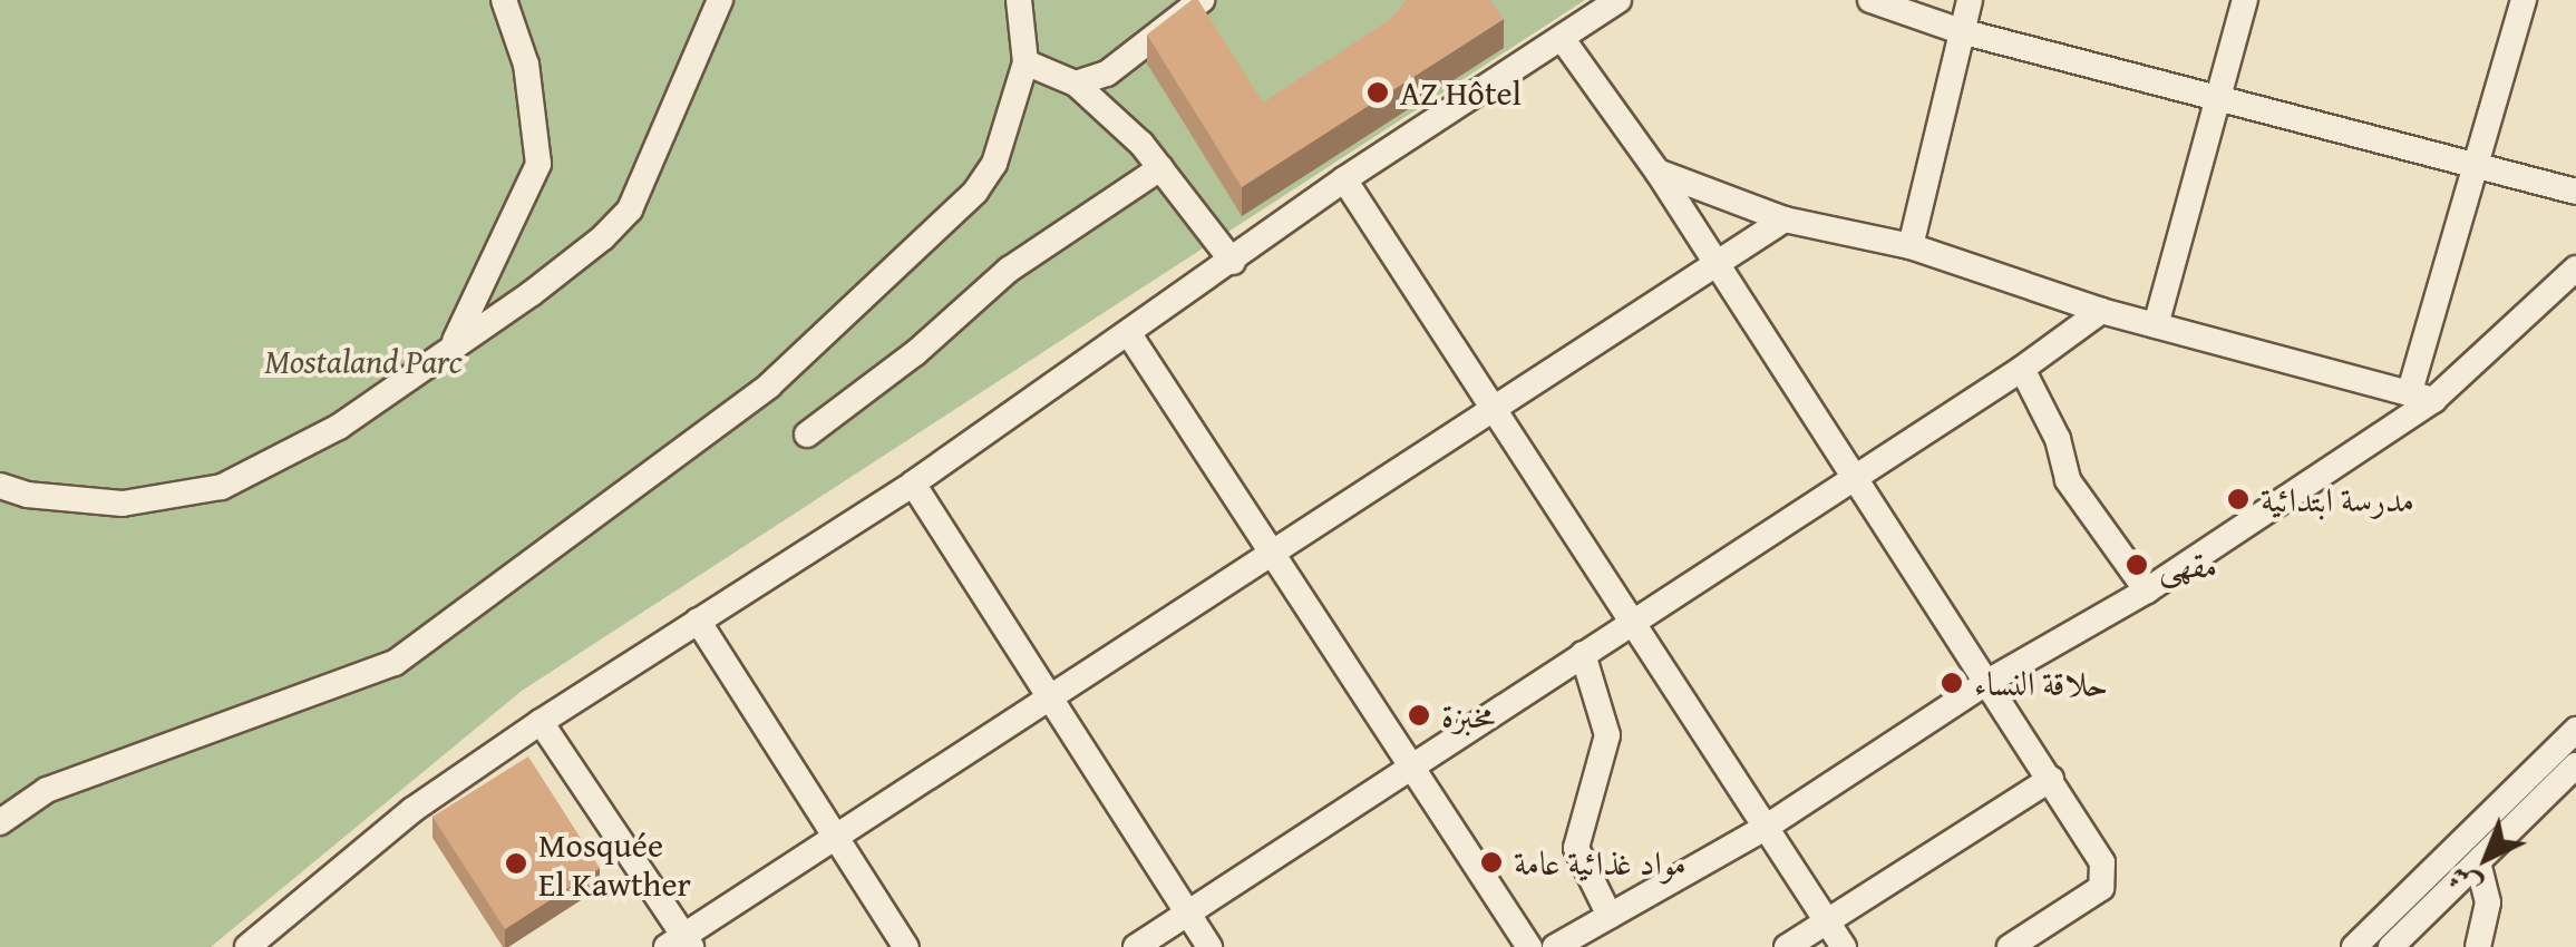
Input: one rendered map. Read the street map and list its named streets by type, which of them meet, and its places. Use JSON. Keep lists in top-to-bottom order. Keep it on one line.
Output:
{"parks":["Mostaland Parc"],"places":["AZ Hôtel","مدرسة ابتدائية","مقهى","حلاقة النساء","مخبزة","مواد غذائية عامة","Mosquée El Kawther"],"north":"bottom left"}
